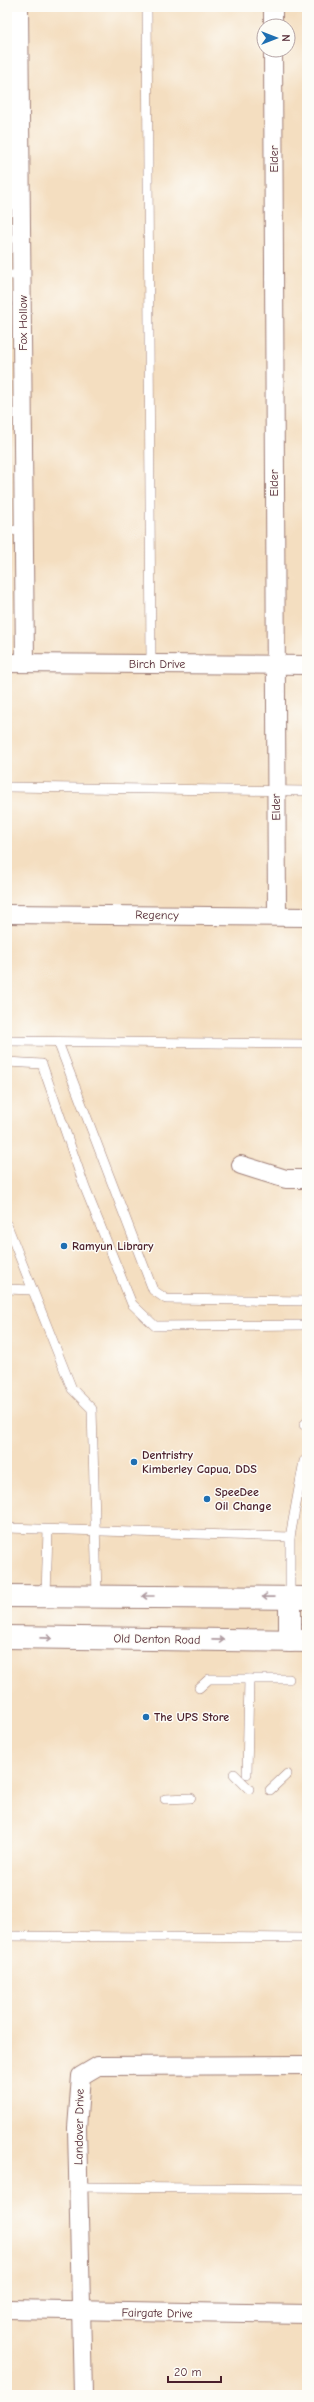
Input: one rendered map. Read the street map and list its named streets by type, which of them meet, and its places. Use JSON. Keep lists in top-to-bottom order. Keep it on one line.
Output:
{"streets":{"main road":["Old Denton Road"],"street":["Elder","Fox Hollow","Birch Drive","Regency","Landover Drive","Fairgate Drive"]},"crossings":[["Elder","Birch Drive"],["Elder","Regency"],["Fox Hollow","Birch Drive"],["Landover Drive","Fairgate Drive"]],"places":["Ramyun Library","Dentristry Kimberley Capua, DDS","SpeeDee Oil Change","The UPS Store"],"scale_bar":"20 m","north":"right"}
